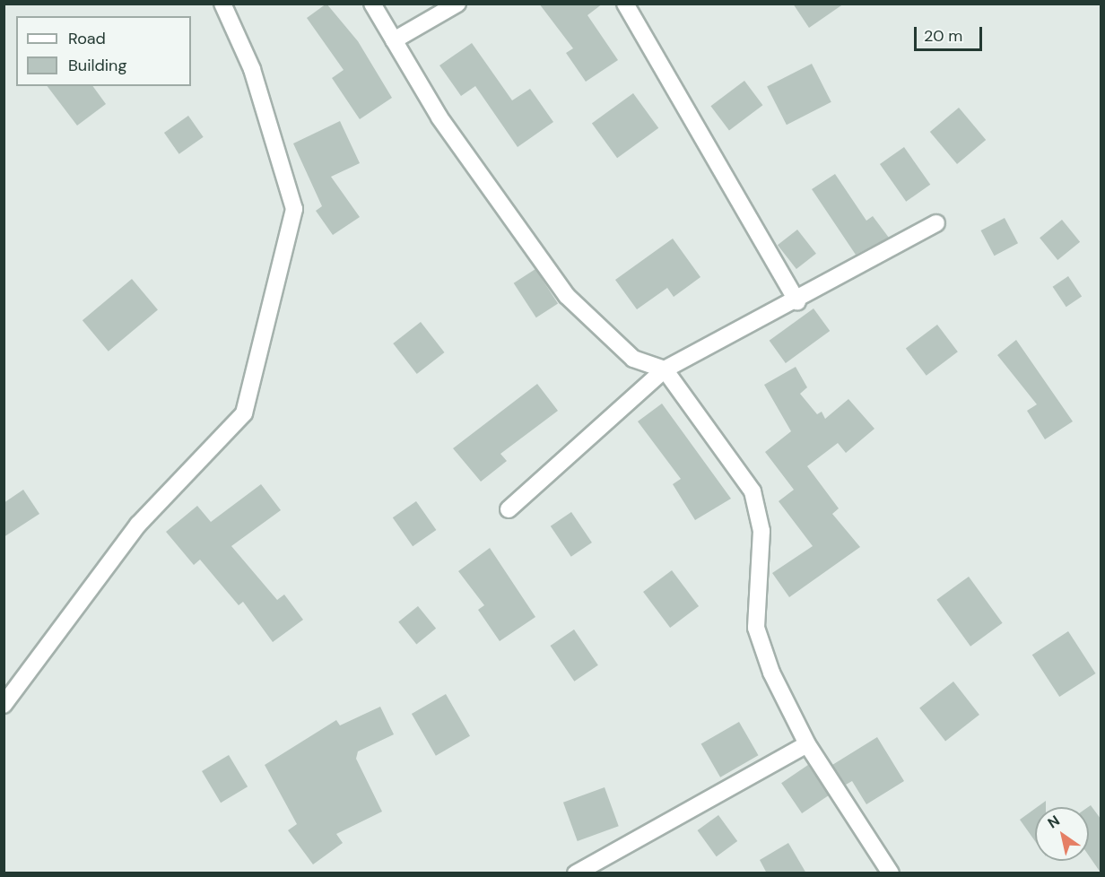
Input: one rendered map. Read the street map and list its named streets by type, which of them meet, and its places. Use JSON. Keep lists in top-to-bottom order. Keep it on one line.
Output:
{"legend":["Road","Building"],"scale_bar":"20 m","north":"top left"}
